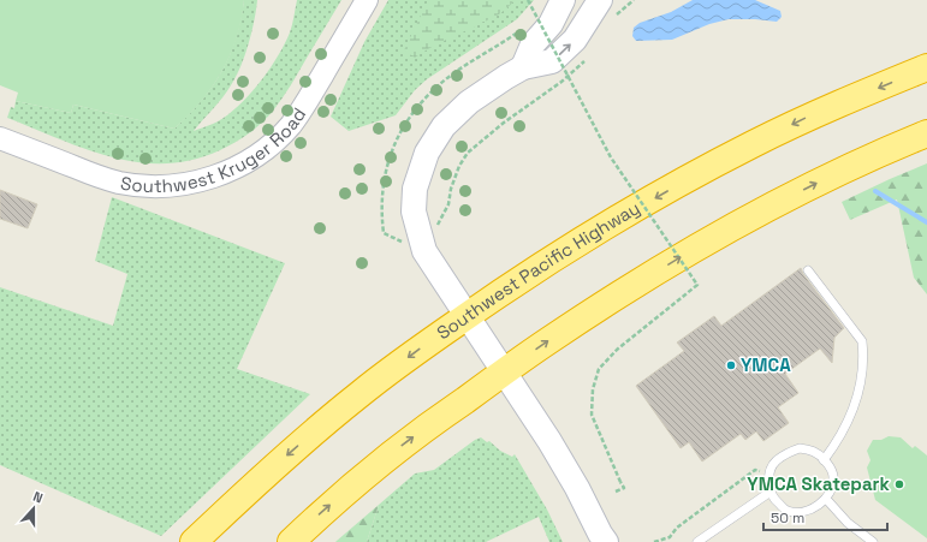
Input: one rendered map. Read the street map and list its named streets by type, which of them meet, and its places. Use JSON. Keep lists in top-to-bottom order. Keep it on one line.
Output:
{"streets":{"highway":["Southwest Pacific Highway"],"street":["Southwest Kruger Road"]},"places":["YMCA","YMCA Skatepark"],"scale_bar":"50 m","north":"top"}
